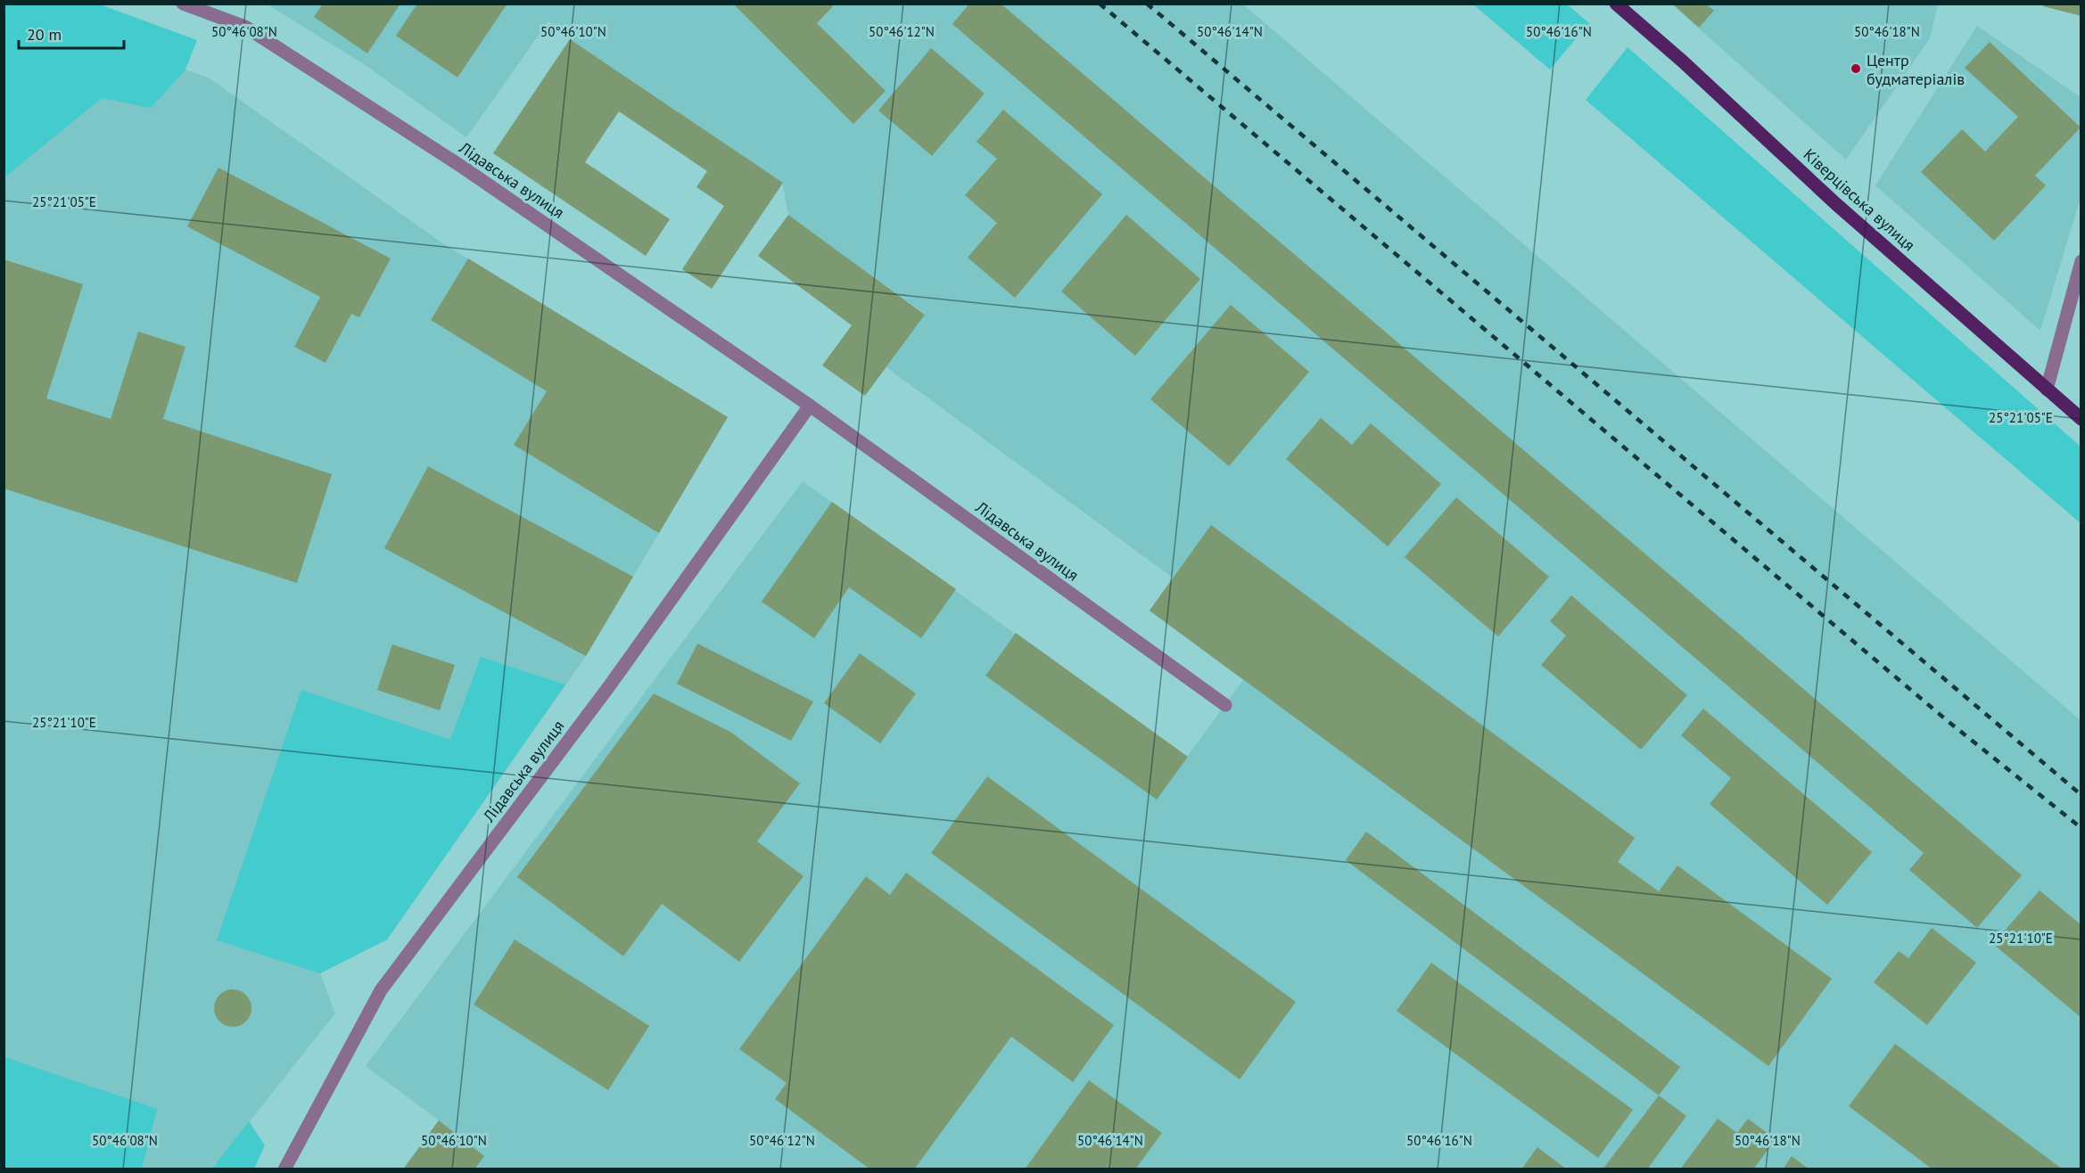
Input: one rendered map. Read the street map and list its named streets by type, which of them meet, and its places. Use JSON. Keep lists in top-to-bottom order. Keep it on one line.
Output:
{"streets":{"main road":["Ківерцівська вулиця"],"street":["Лідавська вулиця"]},"places":["Центр будматеріалів"],"scale_bar":"20 m","coordinates":["50°46'08\"N","50°46'10\"N","50°46'12\"N","50°46'14\"N","50°46'16\"N","50°46'18\"N","25°21'05\"E","25°21'10\"E"]}
